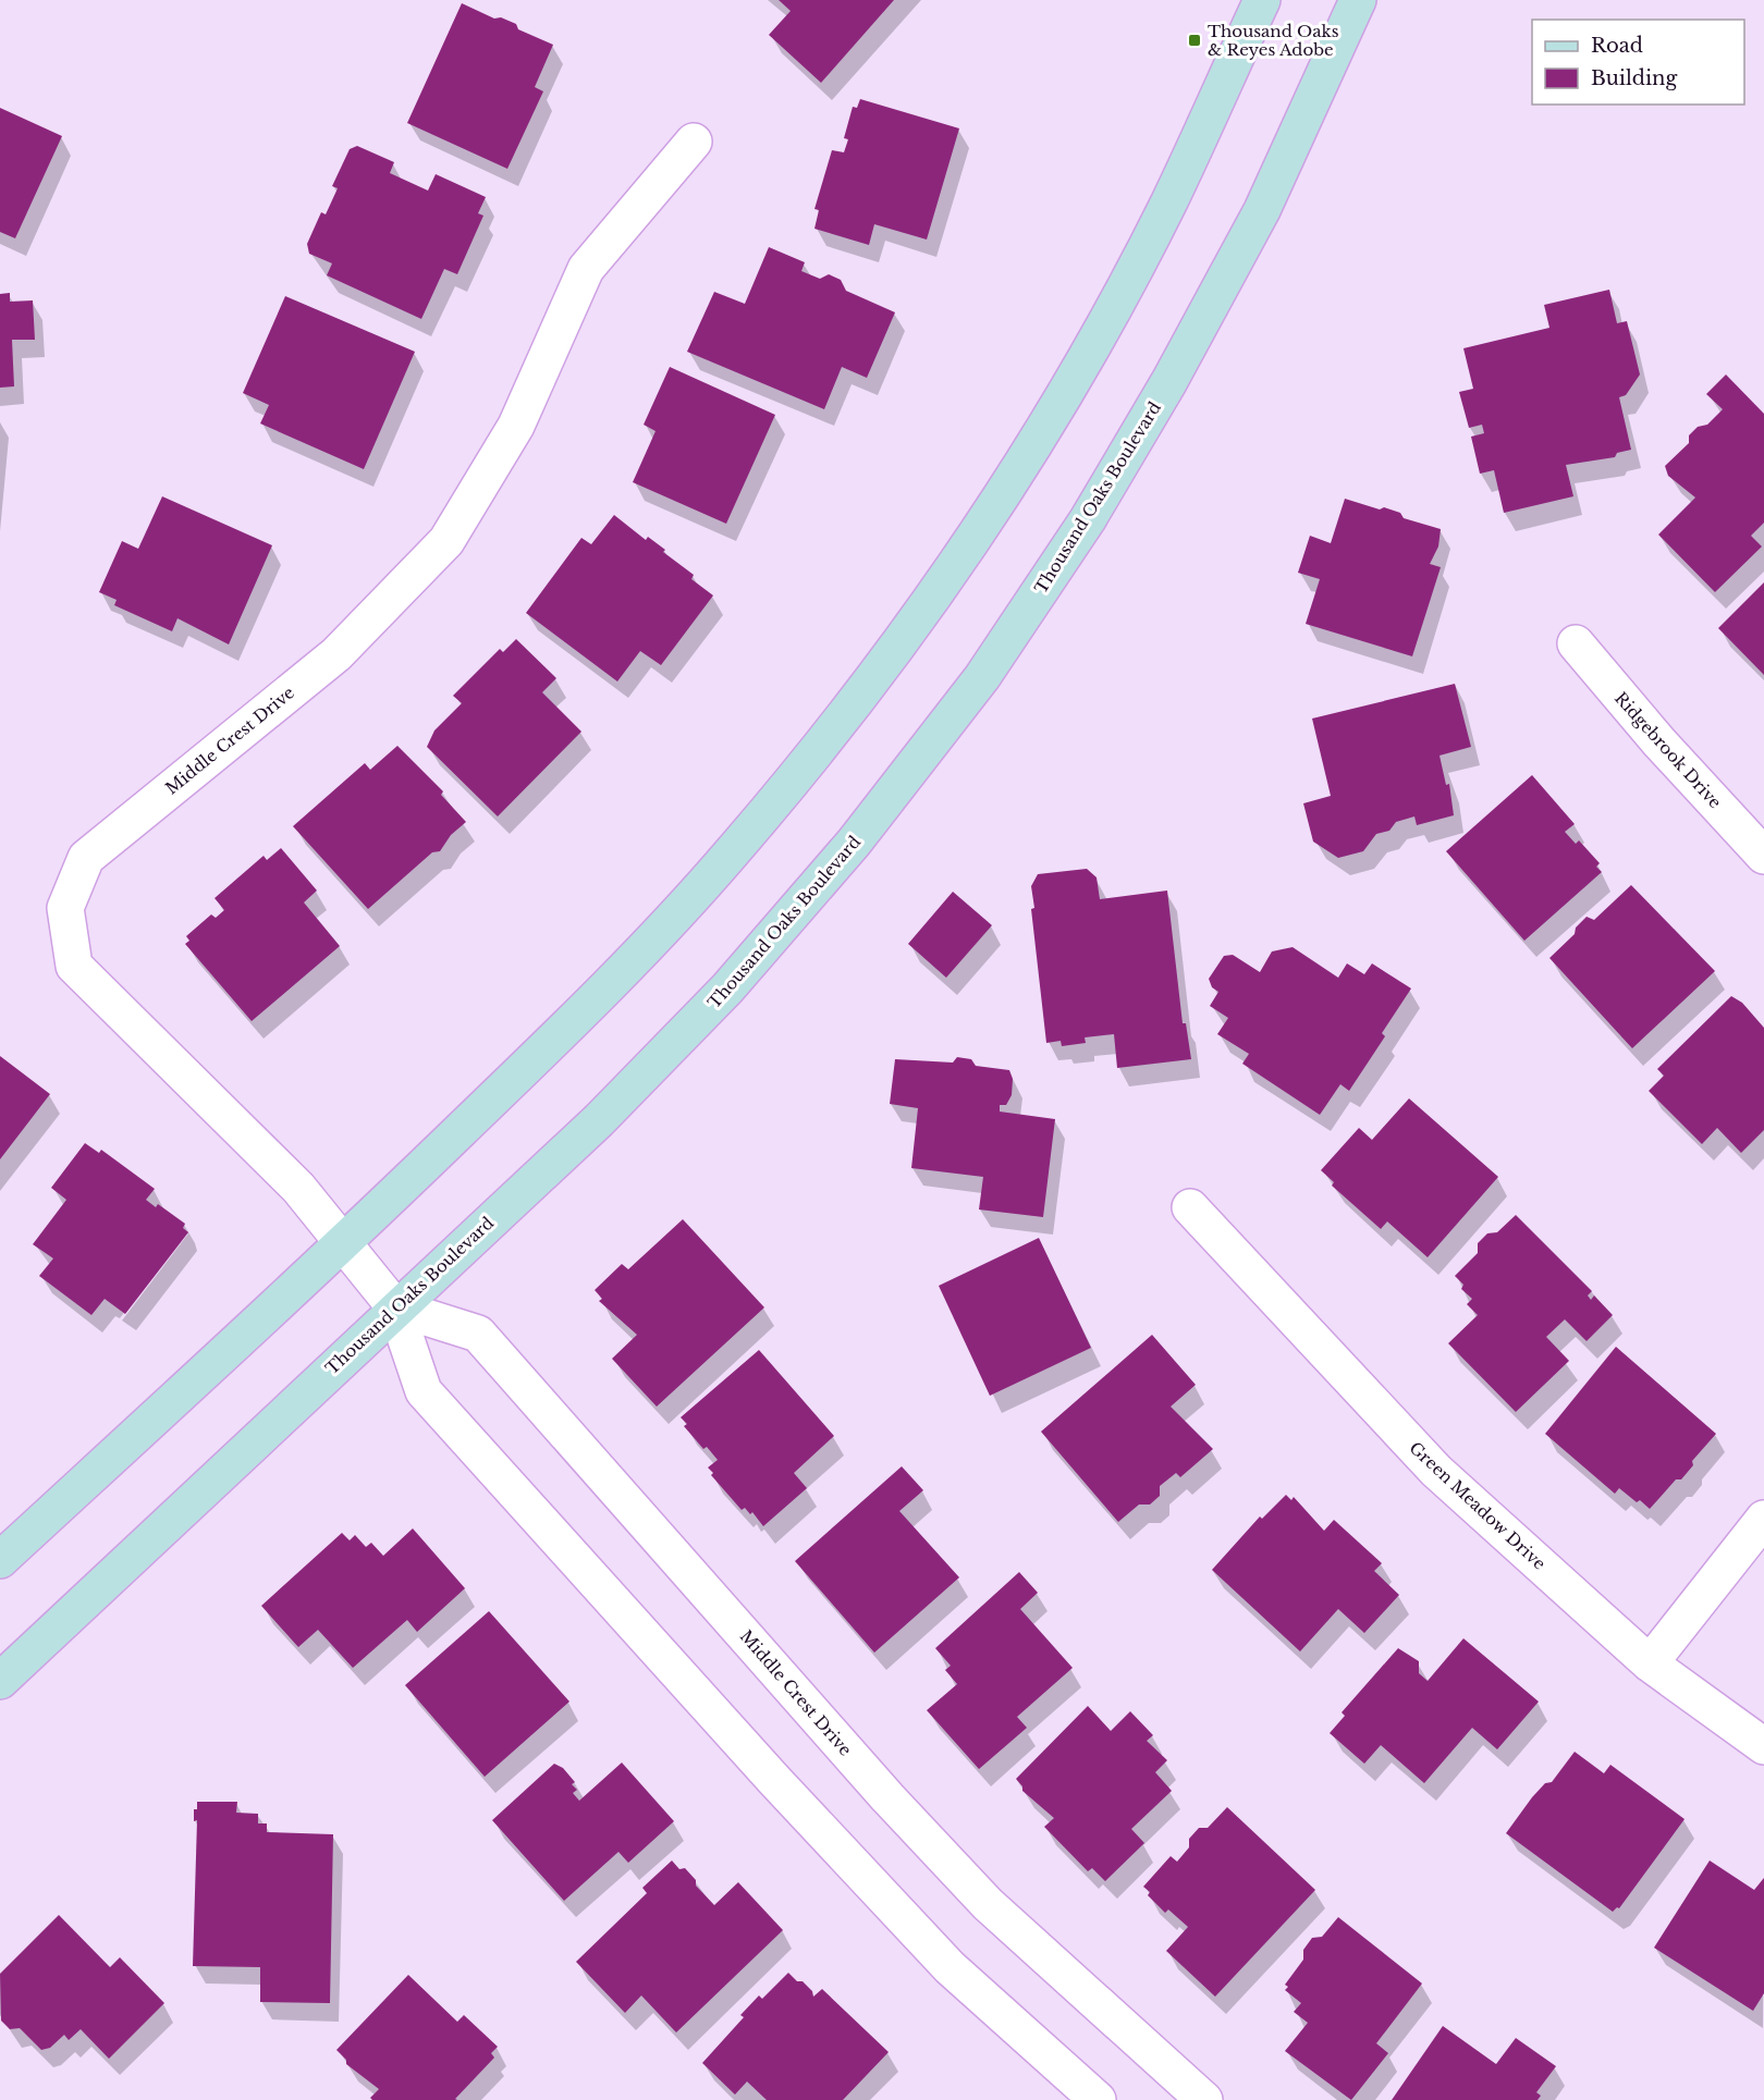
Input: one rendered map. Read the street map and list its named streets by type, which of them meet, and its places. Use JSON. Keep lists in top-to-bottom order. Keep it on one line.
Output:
{"streets":{"main road":["Thousand Oaks Boulevard"],"street":["Middle Crest Drive","Ridgebrook Drive","Green Meadow Drive"]},"crossings":[["Thousand Oaks Boulevard","Middle Crest Drive"]],"places":{"transit":["Thousand Oaks & Reyes Adobe"]},"legend":["Road","Building"]}
